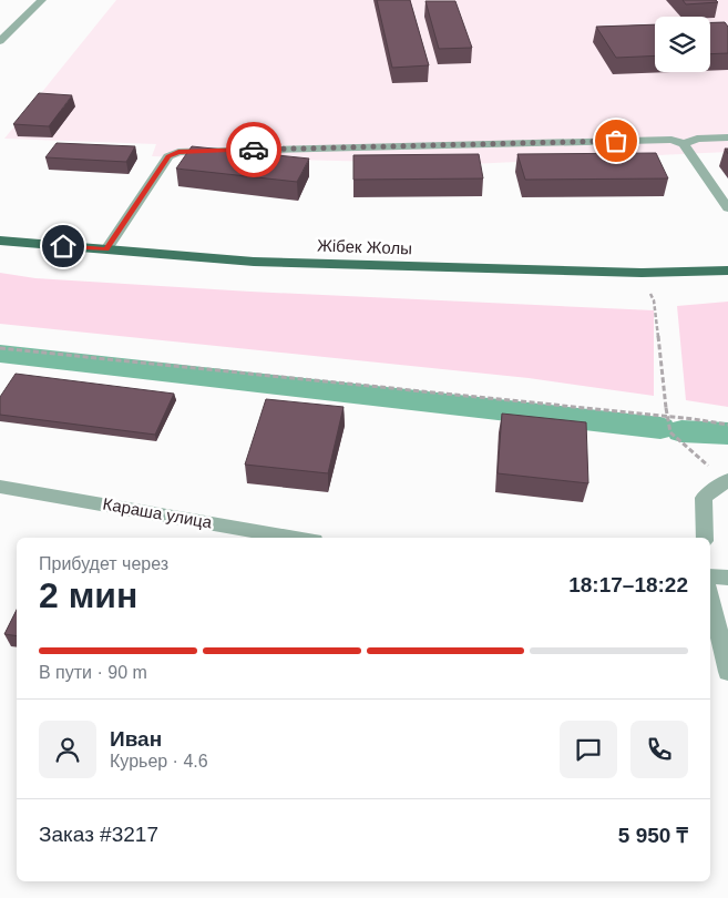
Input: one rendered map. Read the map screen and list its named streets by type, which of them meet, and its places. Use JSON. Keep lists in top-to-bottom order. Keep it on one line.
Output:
{"streets":{"main road":["Жібек Жолы"],"street":["Караша улица"]},"page":{"heading":["2 мин","Прибудет через","18:17–18:22"],"panel":["Иван","Курьер · 4.6","Заказ #3217","5 950 ₸"],"bar":"В пути · 90 m"}}
